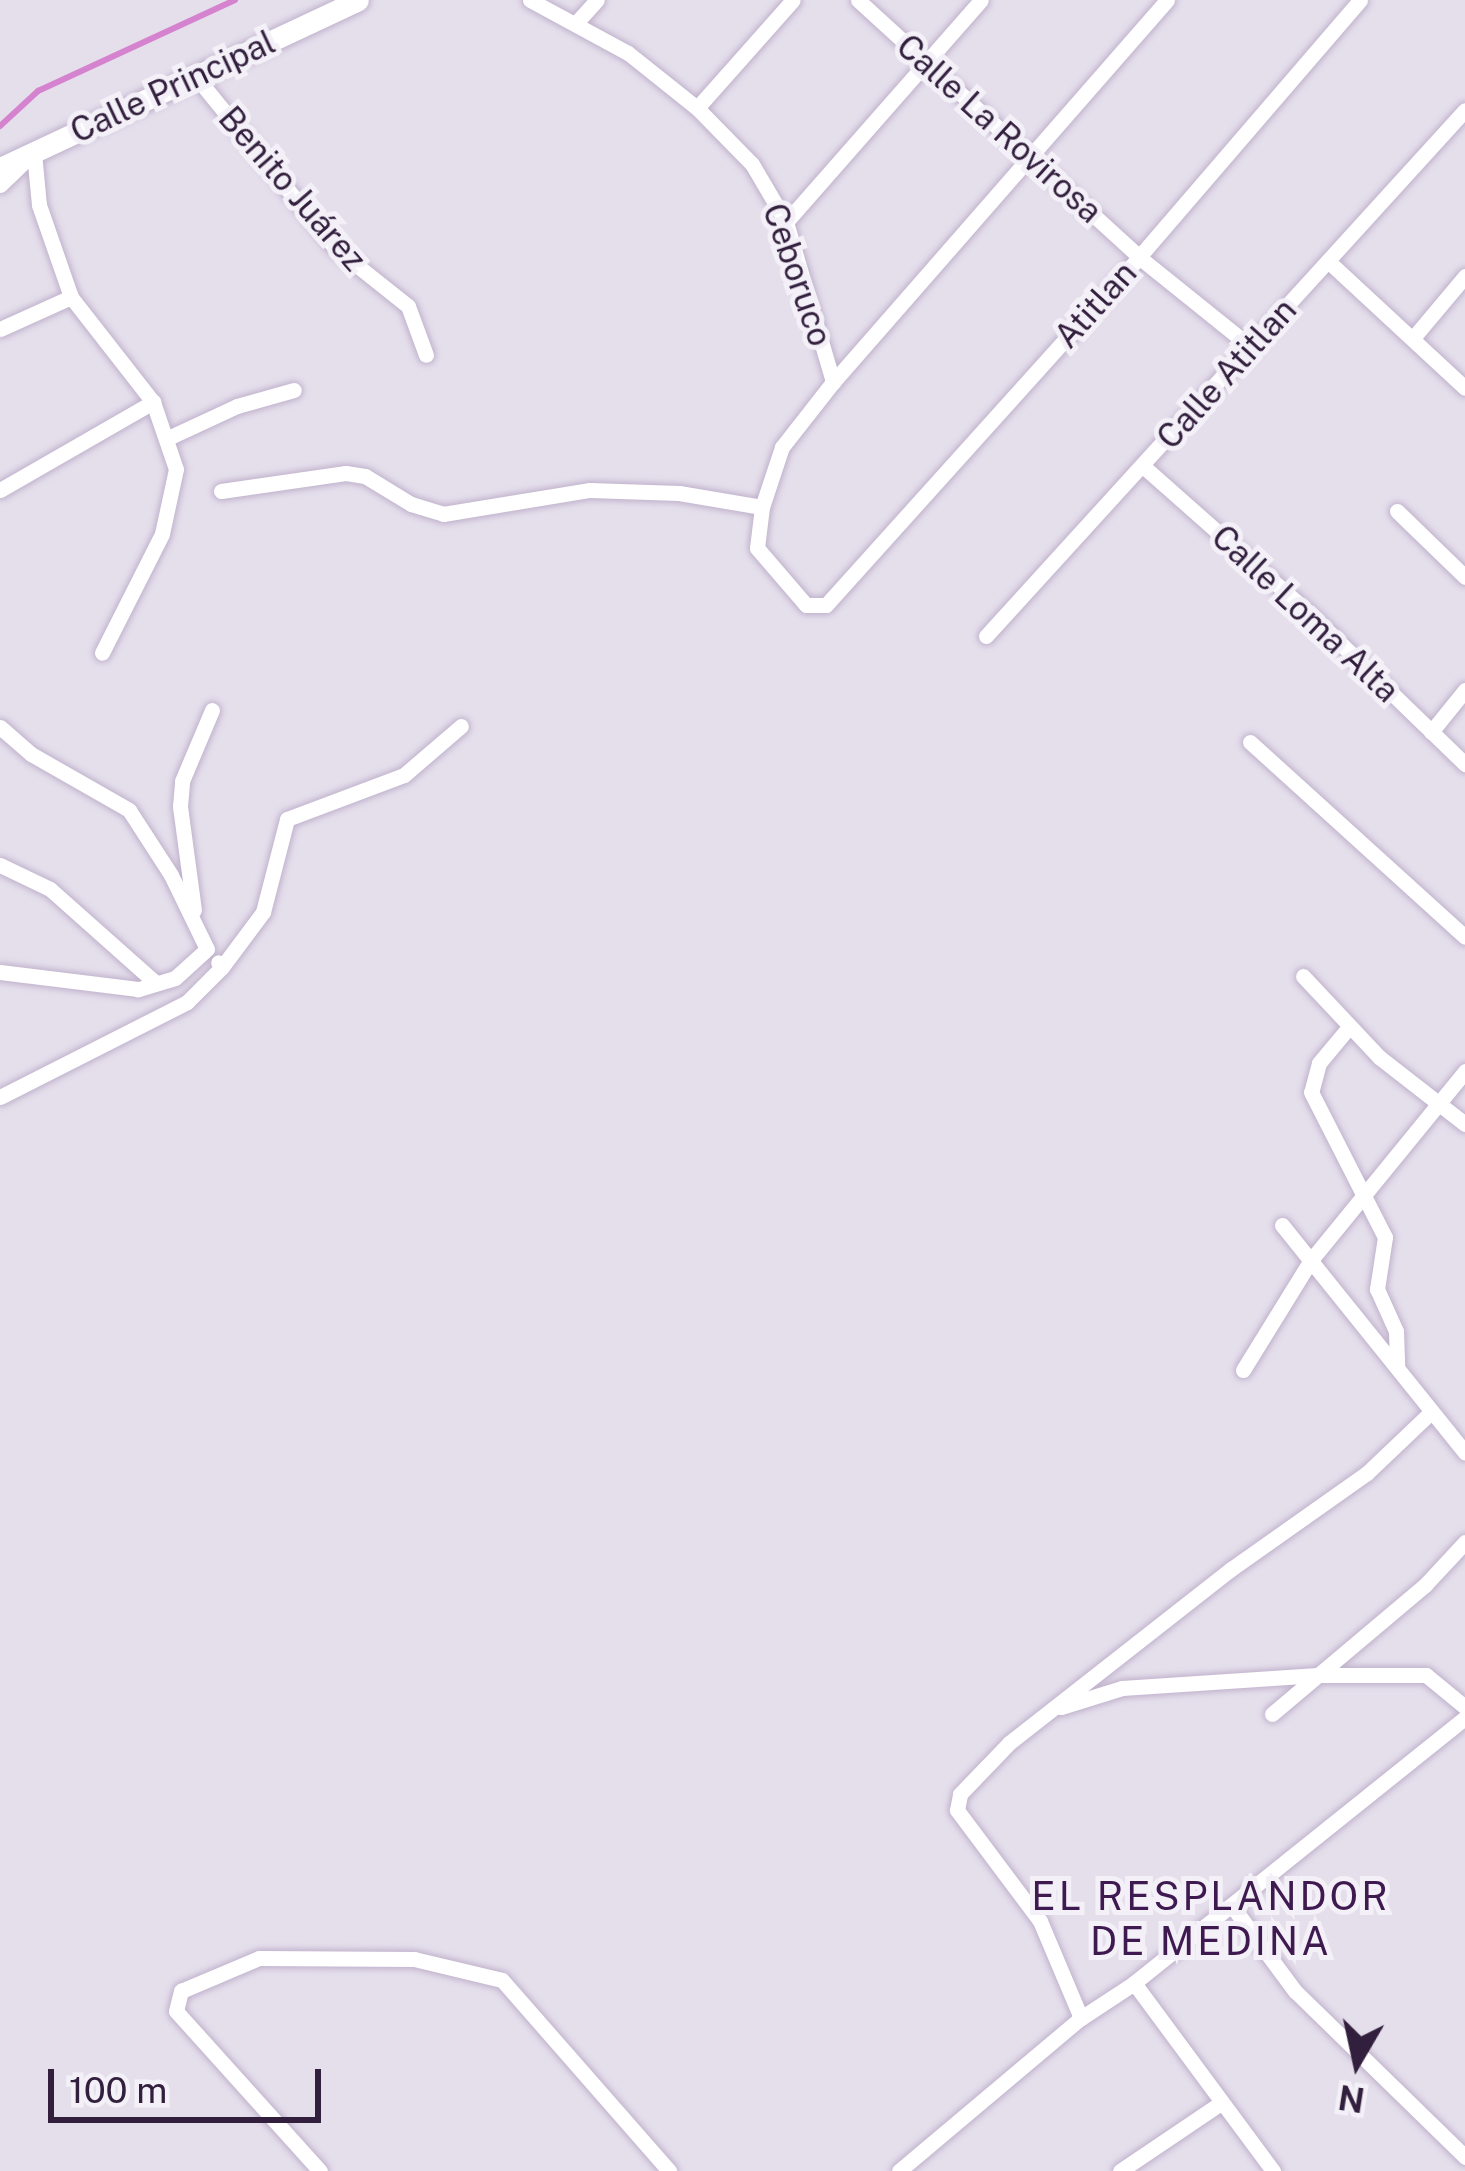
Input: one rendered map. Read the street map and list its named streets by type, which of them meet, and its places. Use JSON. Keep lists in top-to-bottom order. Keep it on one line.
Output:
{"streets":{"street":["Calle Principal","Calle La Rovirosa","Benito Juárez","Ceboruco","Atitlan","Calle Atitlan","Calle Loma Alta"]},"crossings":[["Calle Principal","Benito Juárez"],["Calle La Rovirosa","Atitlan"],["Calle La Rovirosa","Calle Atitlan"],["Ceboruco","Atitlan"],["Calle Atitlan","Calle Loma Alta"]],"districts":["EL RESPLANDOR DE MEDINA"],"scale_bar":"100 m","north":"bottom"}
